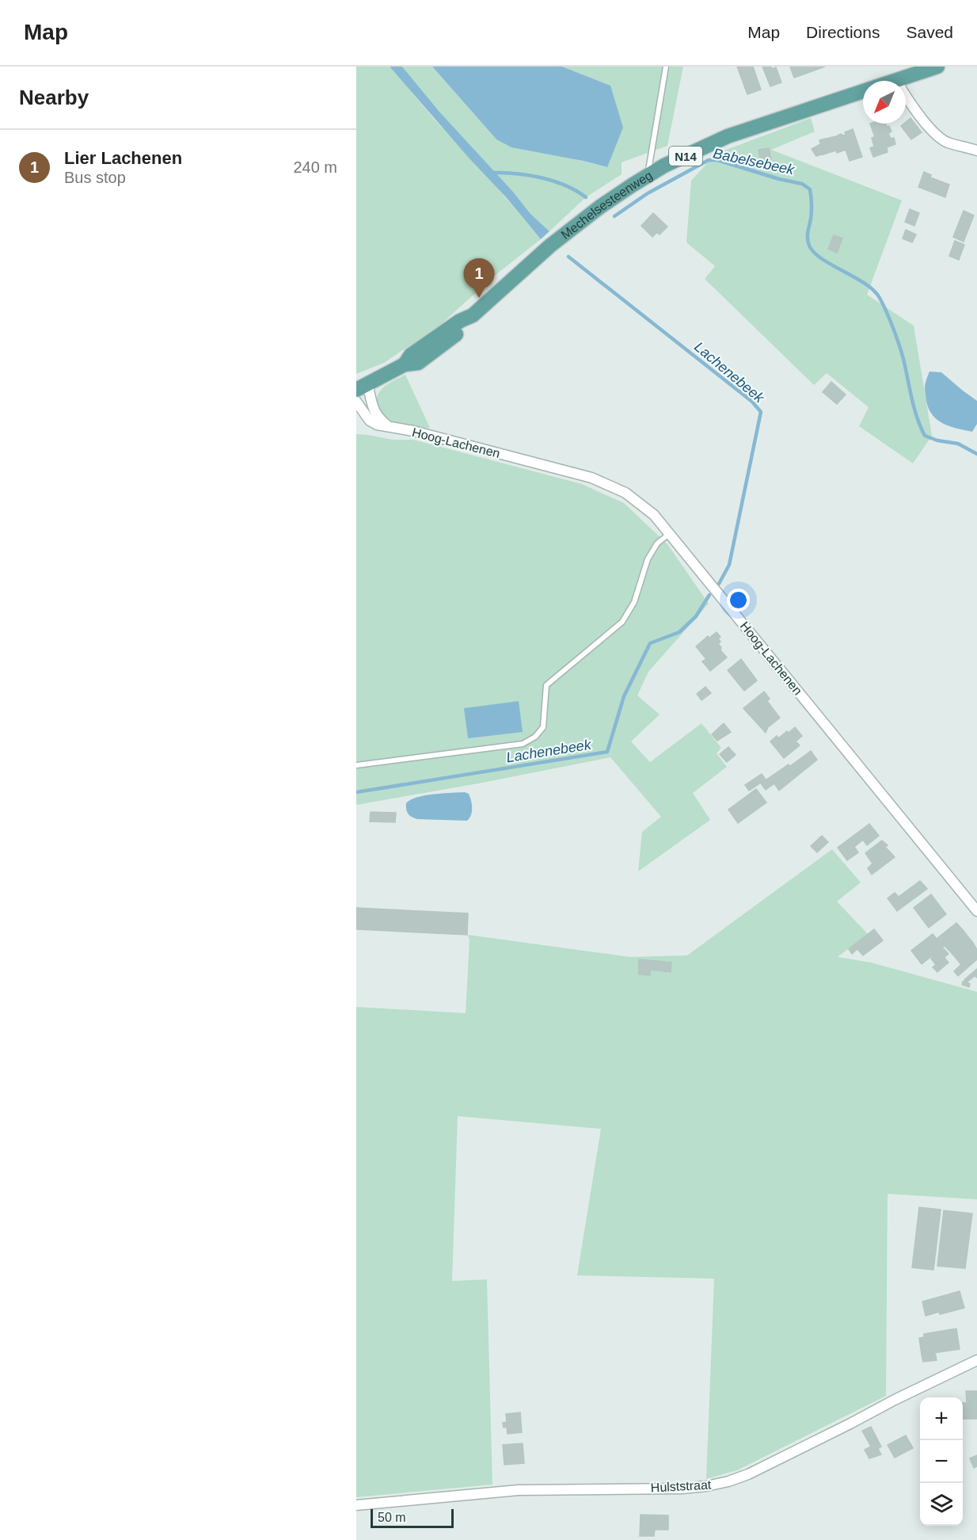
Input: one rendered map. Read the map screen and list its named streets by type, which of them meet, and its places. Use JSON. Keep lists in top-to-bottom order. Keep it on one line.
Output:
{"streets":{"main road":["N14","Mechelsesteenweg"],"street":["Hoog-Lachenen","Hulststraat"]},"water":["Babelsebeek","Lachenebeek"],"scale_bar":"50 m","north":"bottom left","page":{"header":"Map","nav":["Map","Directions","Saved"],"heading":"Nearby","list":[{"mark":"1","name":"Lier Lachenen","note":"Bus stop","value":"240 m"}],"pins":"1","map_buttons":["+","−"],"scale":"50 m"}}
